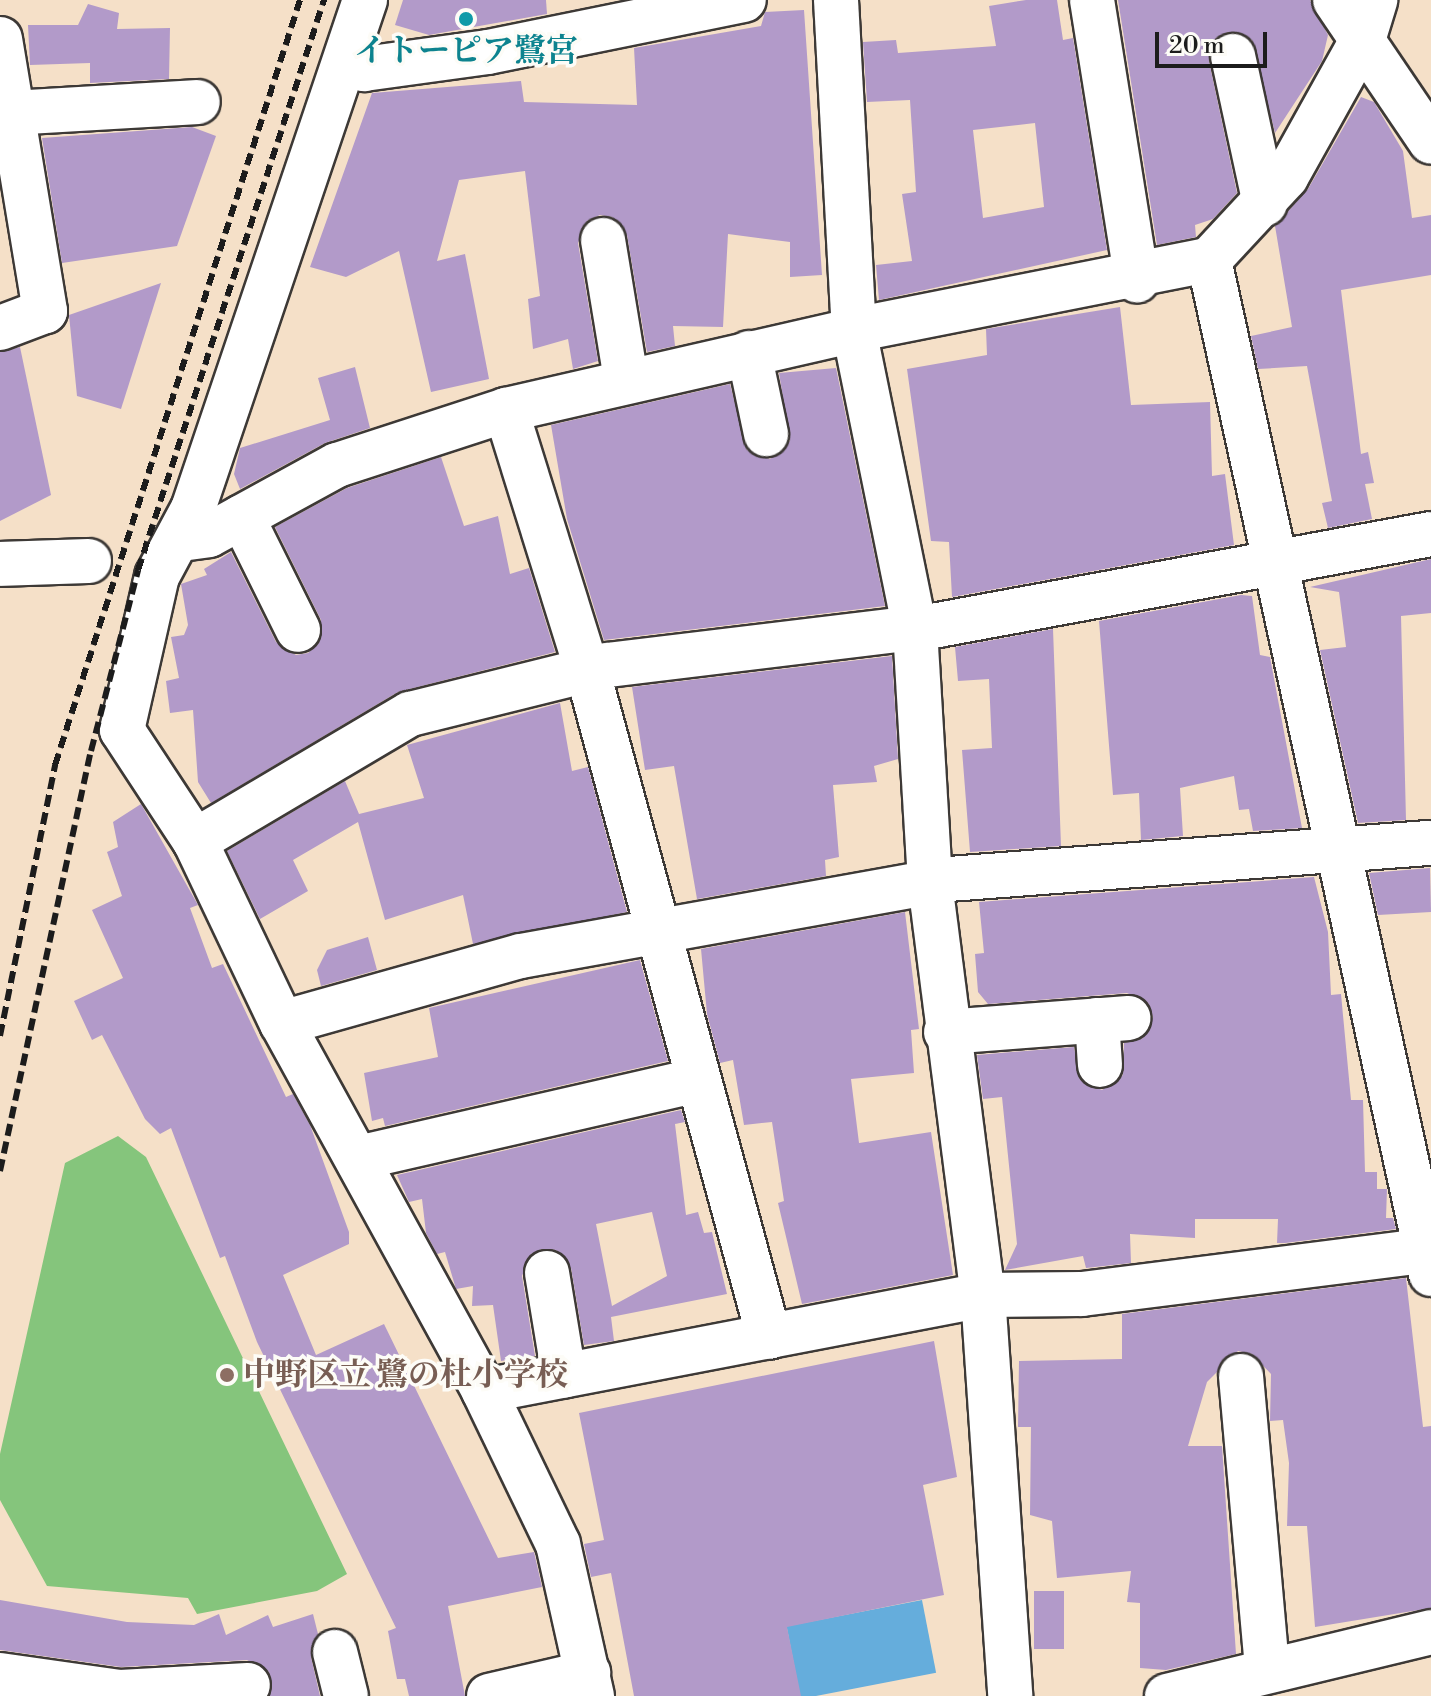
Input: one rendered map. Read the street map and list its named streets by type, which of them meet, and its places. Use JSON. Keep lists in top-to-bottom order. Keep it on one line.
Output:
{"places":["イトーピア鷺宮","中野区立 鷺の杜小学校"],"scale_bar":"20 m"}
